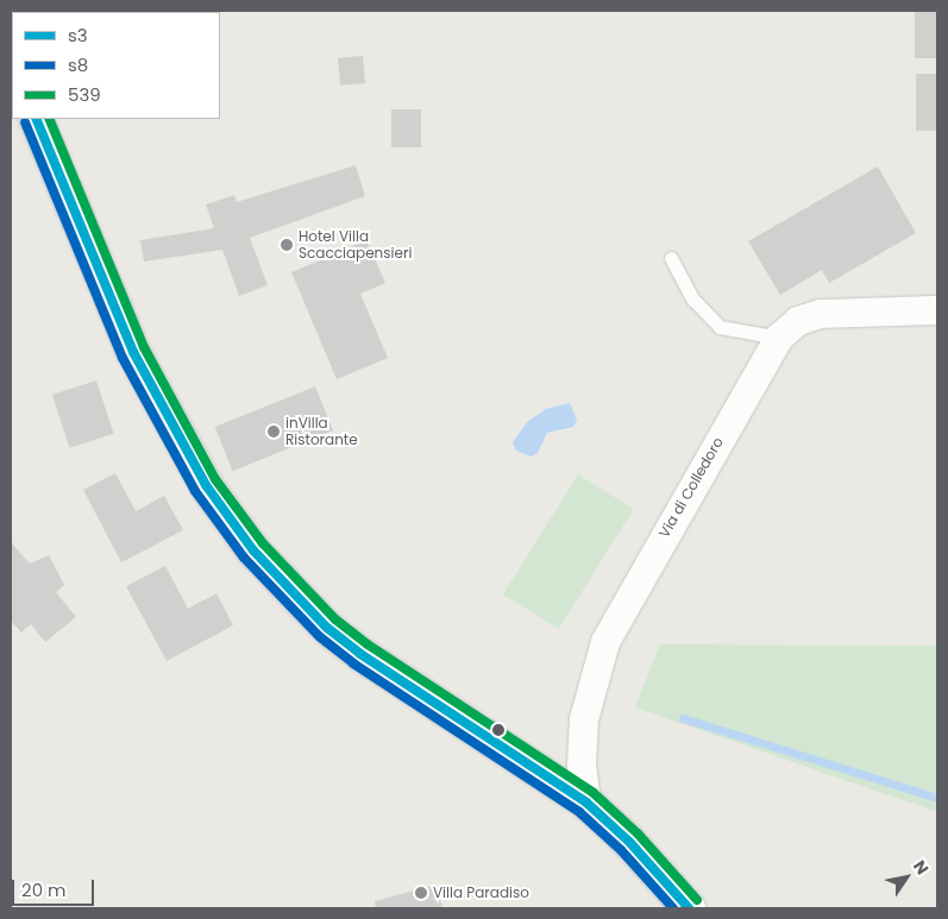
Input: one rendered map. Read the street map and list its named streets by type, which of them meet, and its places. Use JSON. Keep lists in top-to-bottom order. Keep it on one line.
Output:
{"streets":{"street":["Via di Colledoro"]},"places":["Hotel Villa Scacciapensieri","inVilla Ristorante","Villa Paradiso"],"lines":["transit line s3","transit line 539","transit line s8"],"legend":["s3","s8","539"],"scale_bar":"20 m","north":"top right"}
